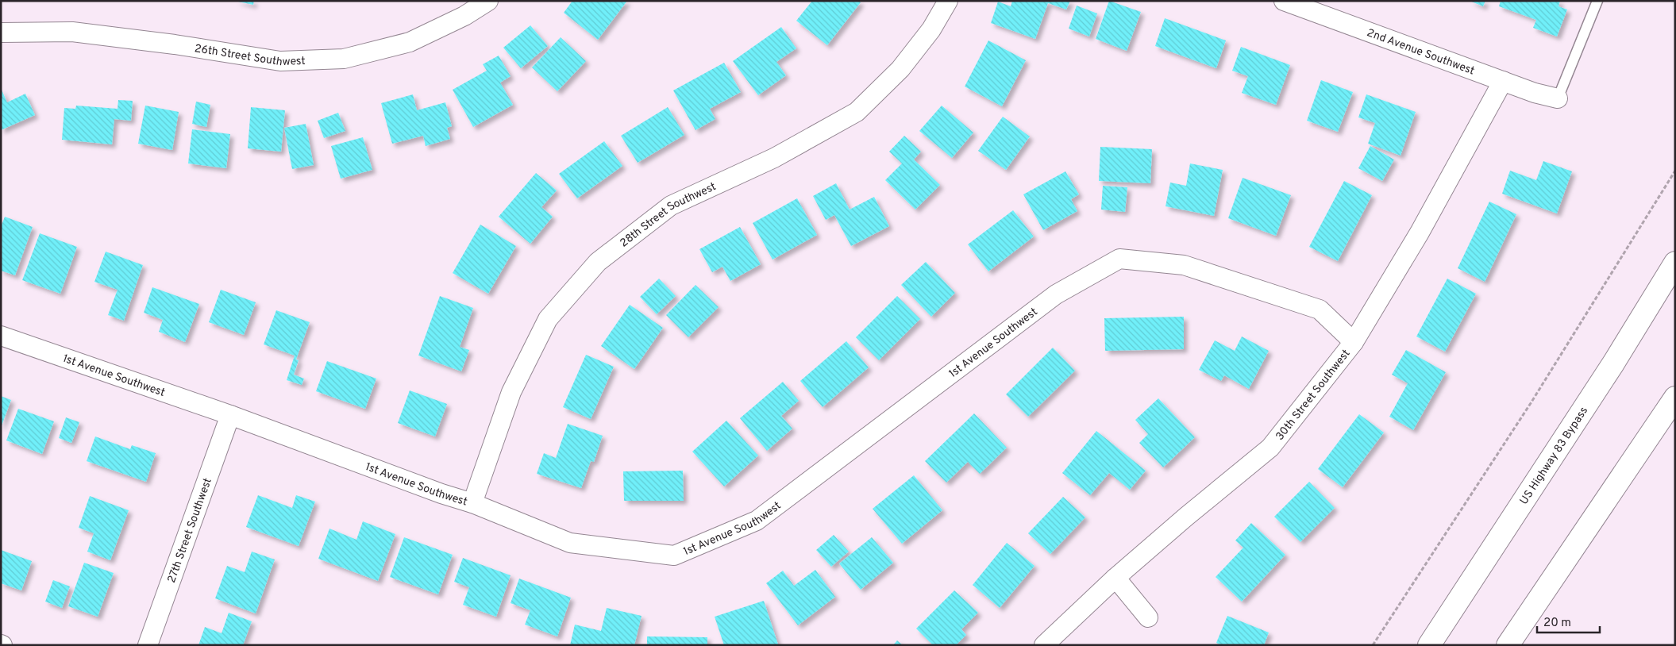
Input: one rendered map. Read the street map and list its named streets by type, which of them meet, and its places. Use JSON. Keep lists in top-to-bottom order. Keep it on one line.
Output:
{"streets":{"highway":["US Highway 83 Bypass"],"street":["2nd Avenue Southwest","26th Street Southwest","28th Street Southwest","1st Avenue Southwest","30th Street Southwest","27th Street Southwest"]},"crossings":[["2nd Avenue Southwest","30th Street Southwest"],["28th Street Southwest","1st Avenue Southwest"],["1st Avenue Southwest","30th Street Southwest"],["1st Avenue Southwest","27th Street Southwest"]],"scale_bar":"20 m"}
